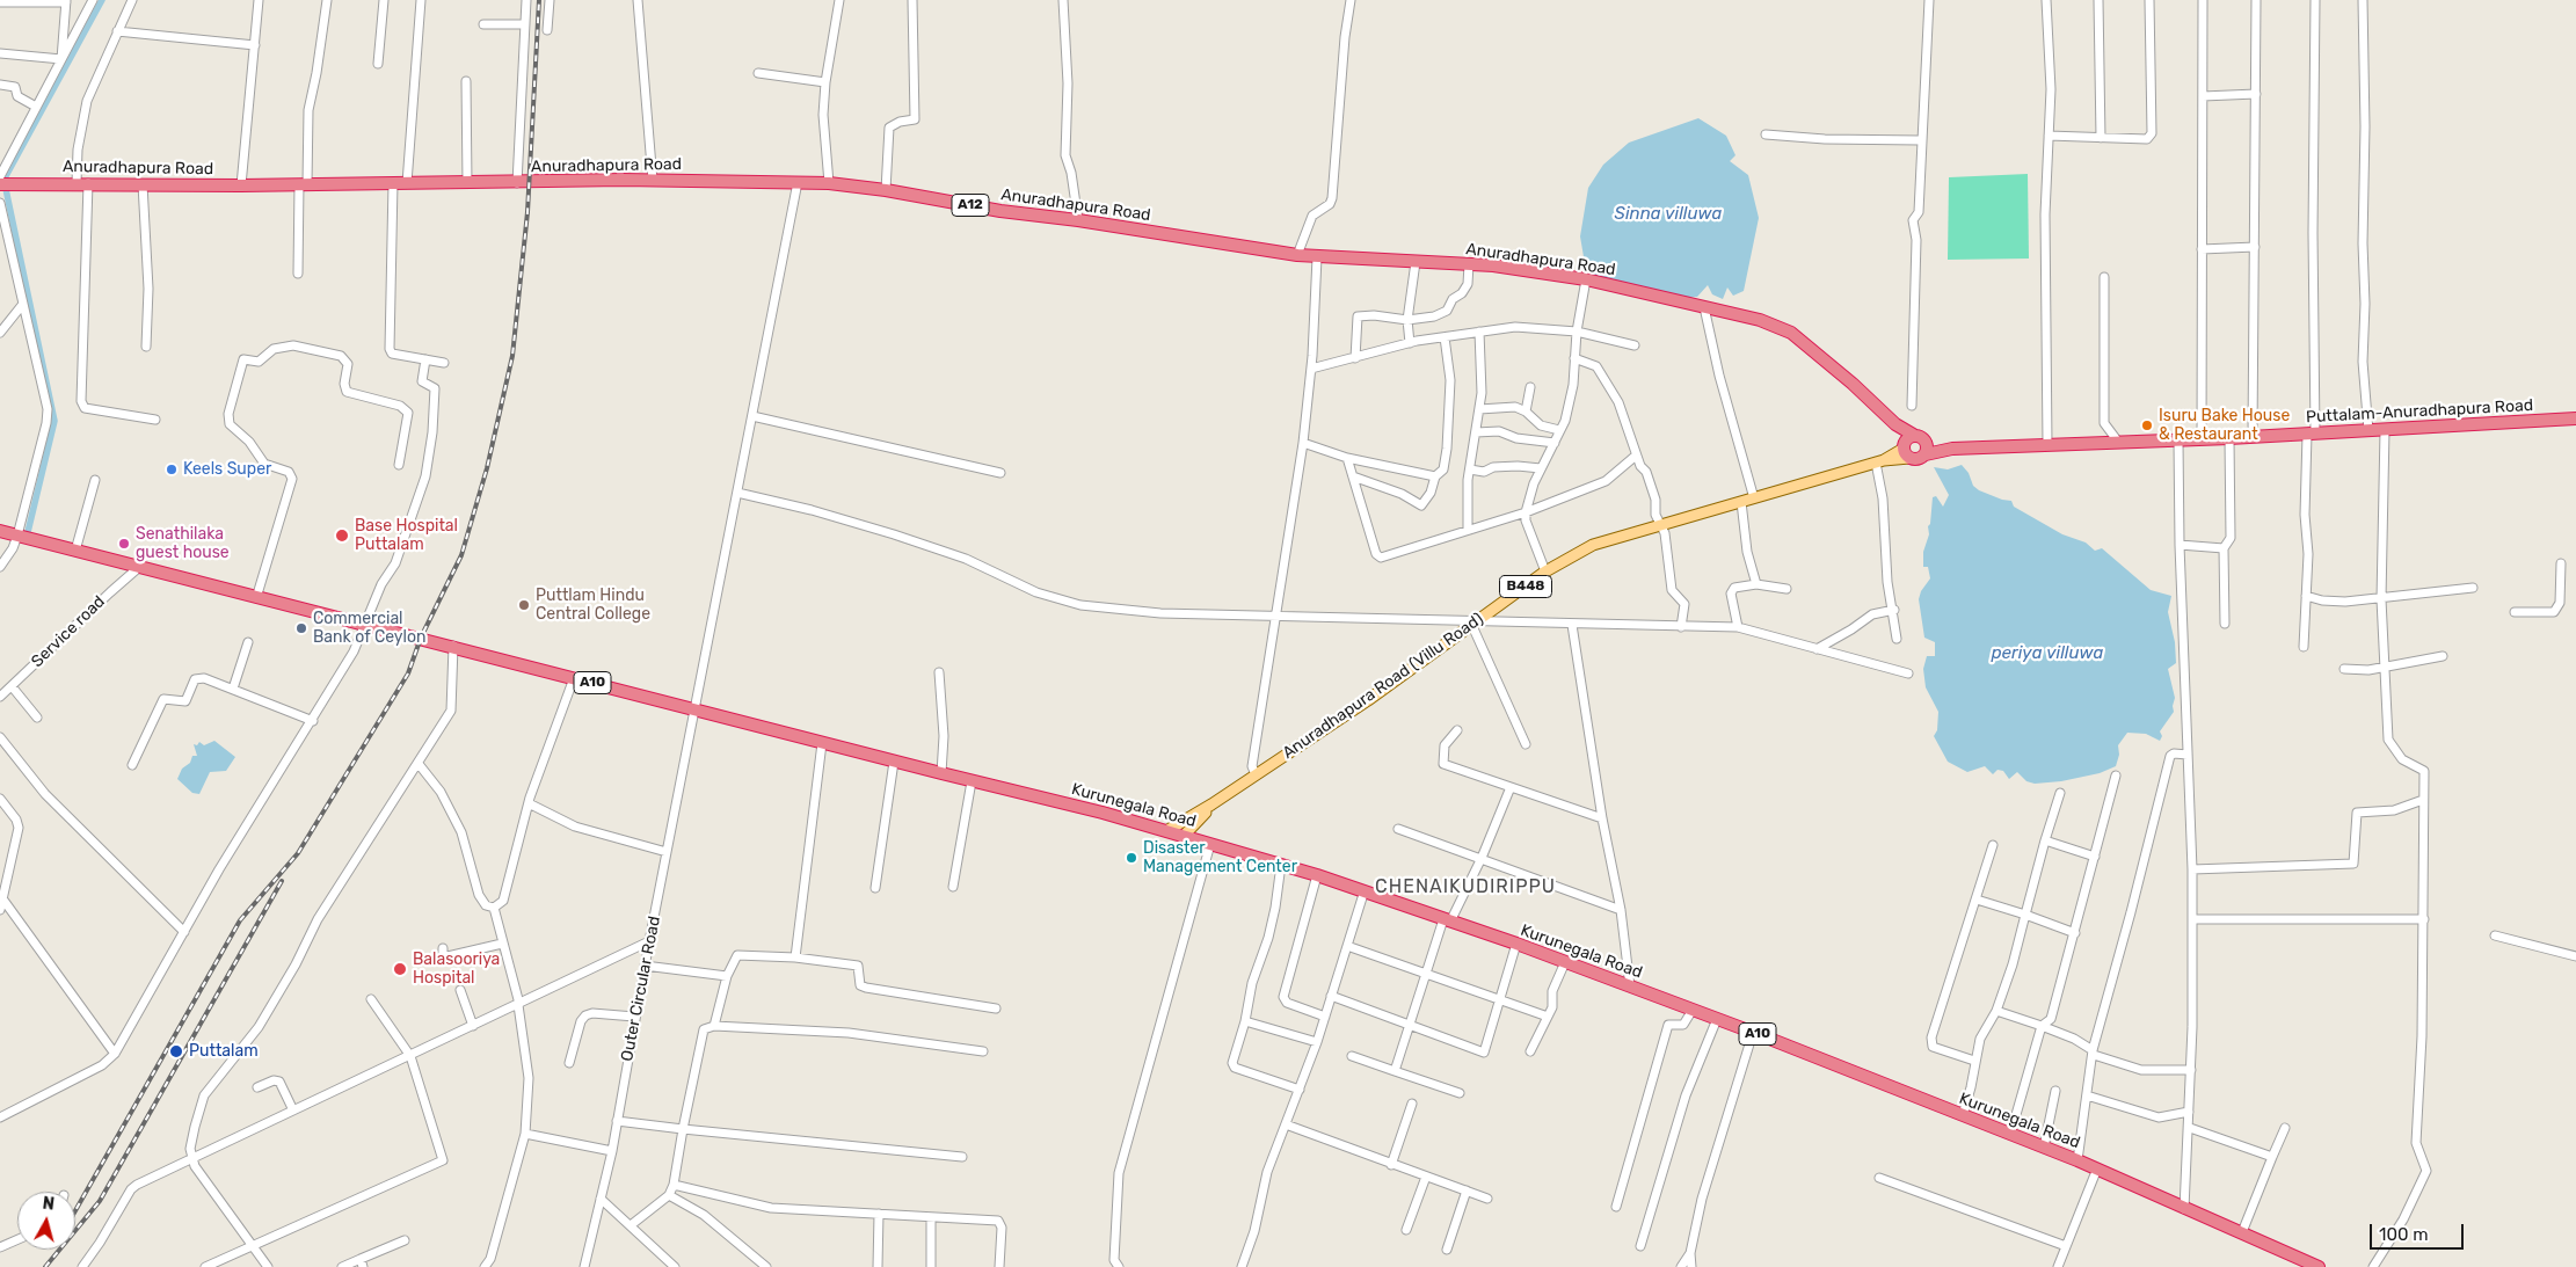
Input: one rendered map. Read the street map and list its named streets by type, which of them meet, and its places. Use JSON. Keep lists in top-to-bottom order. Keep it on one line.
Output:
{"streets":{"highway":["Anuradhapura Road","A12","Puttalam-Anuradhapura Road","A10","Kurunegala Road"],"main road":["B448","Anuradhapura Road (Villu Road)"],"street":["Service road","Outer Circular Road"]},"crossings":[["Anuradhapura Road","A12"],["Anuradhapura Road","Puttalam-Anuradhapura Road"],["Anuradhapura Road","Anuradhapura Road (Villu Road)"],["Anuradhapura Road","Outer Circular Road"],["A12","Puttalam-Anuradhapura Road"],["A12","Anuradhapura Road (Villu Road)"],["Service road","Kurunegala Road"],["Anuradhapura Road (Villu Road)","Kurunegala Road"],["Kurunegala Road","Outer Circular Road"]],"districts":["CHENAIKUDIRIPPU"],"water":["Sinna villuwa","periya villuwa"],"places":["Isuru Bake House & Restaurant","Keels Super","Base Hospital Puttalam","Senathilaka guest house","Puttlam Hindu Central College","Commercial Bank of Ceylon","Disaster Management Center","Balasooriya Hospital","Puttalam"],"scale_bar":"100 m","north":"top"}
